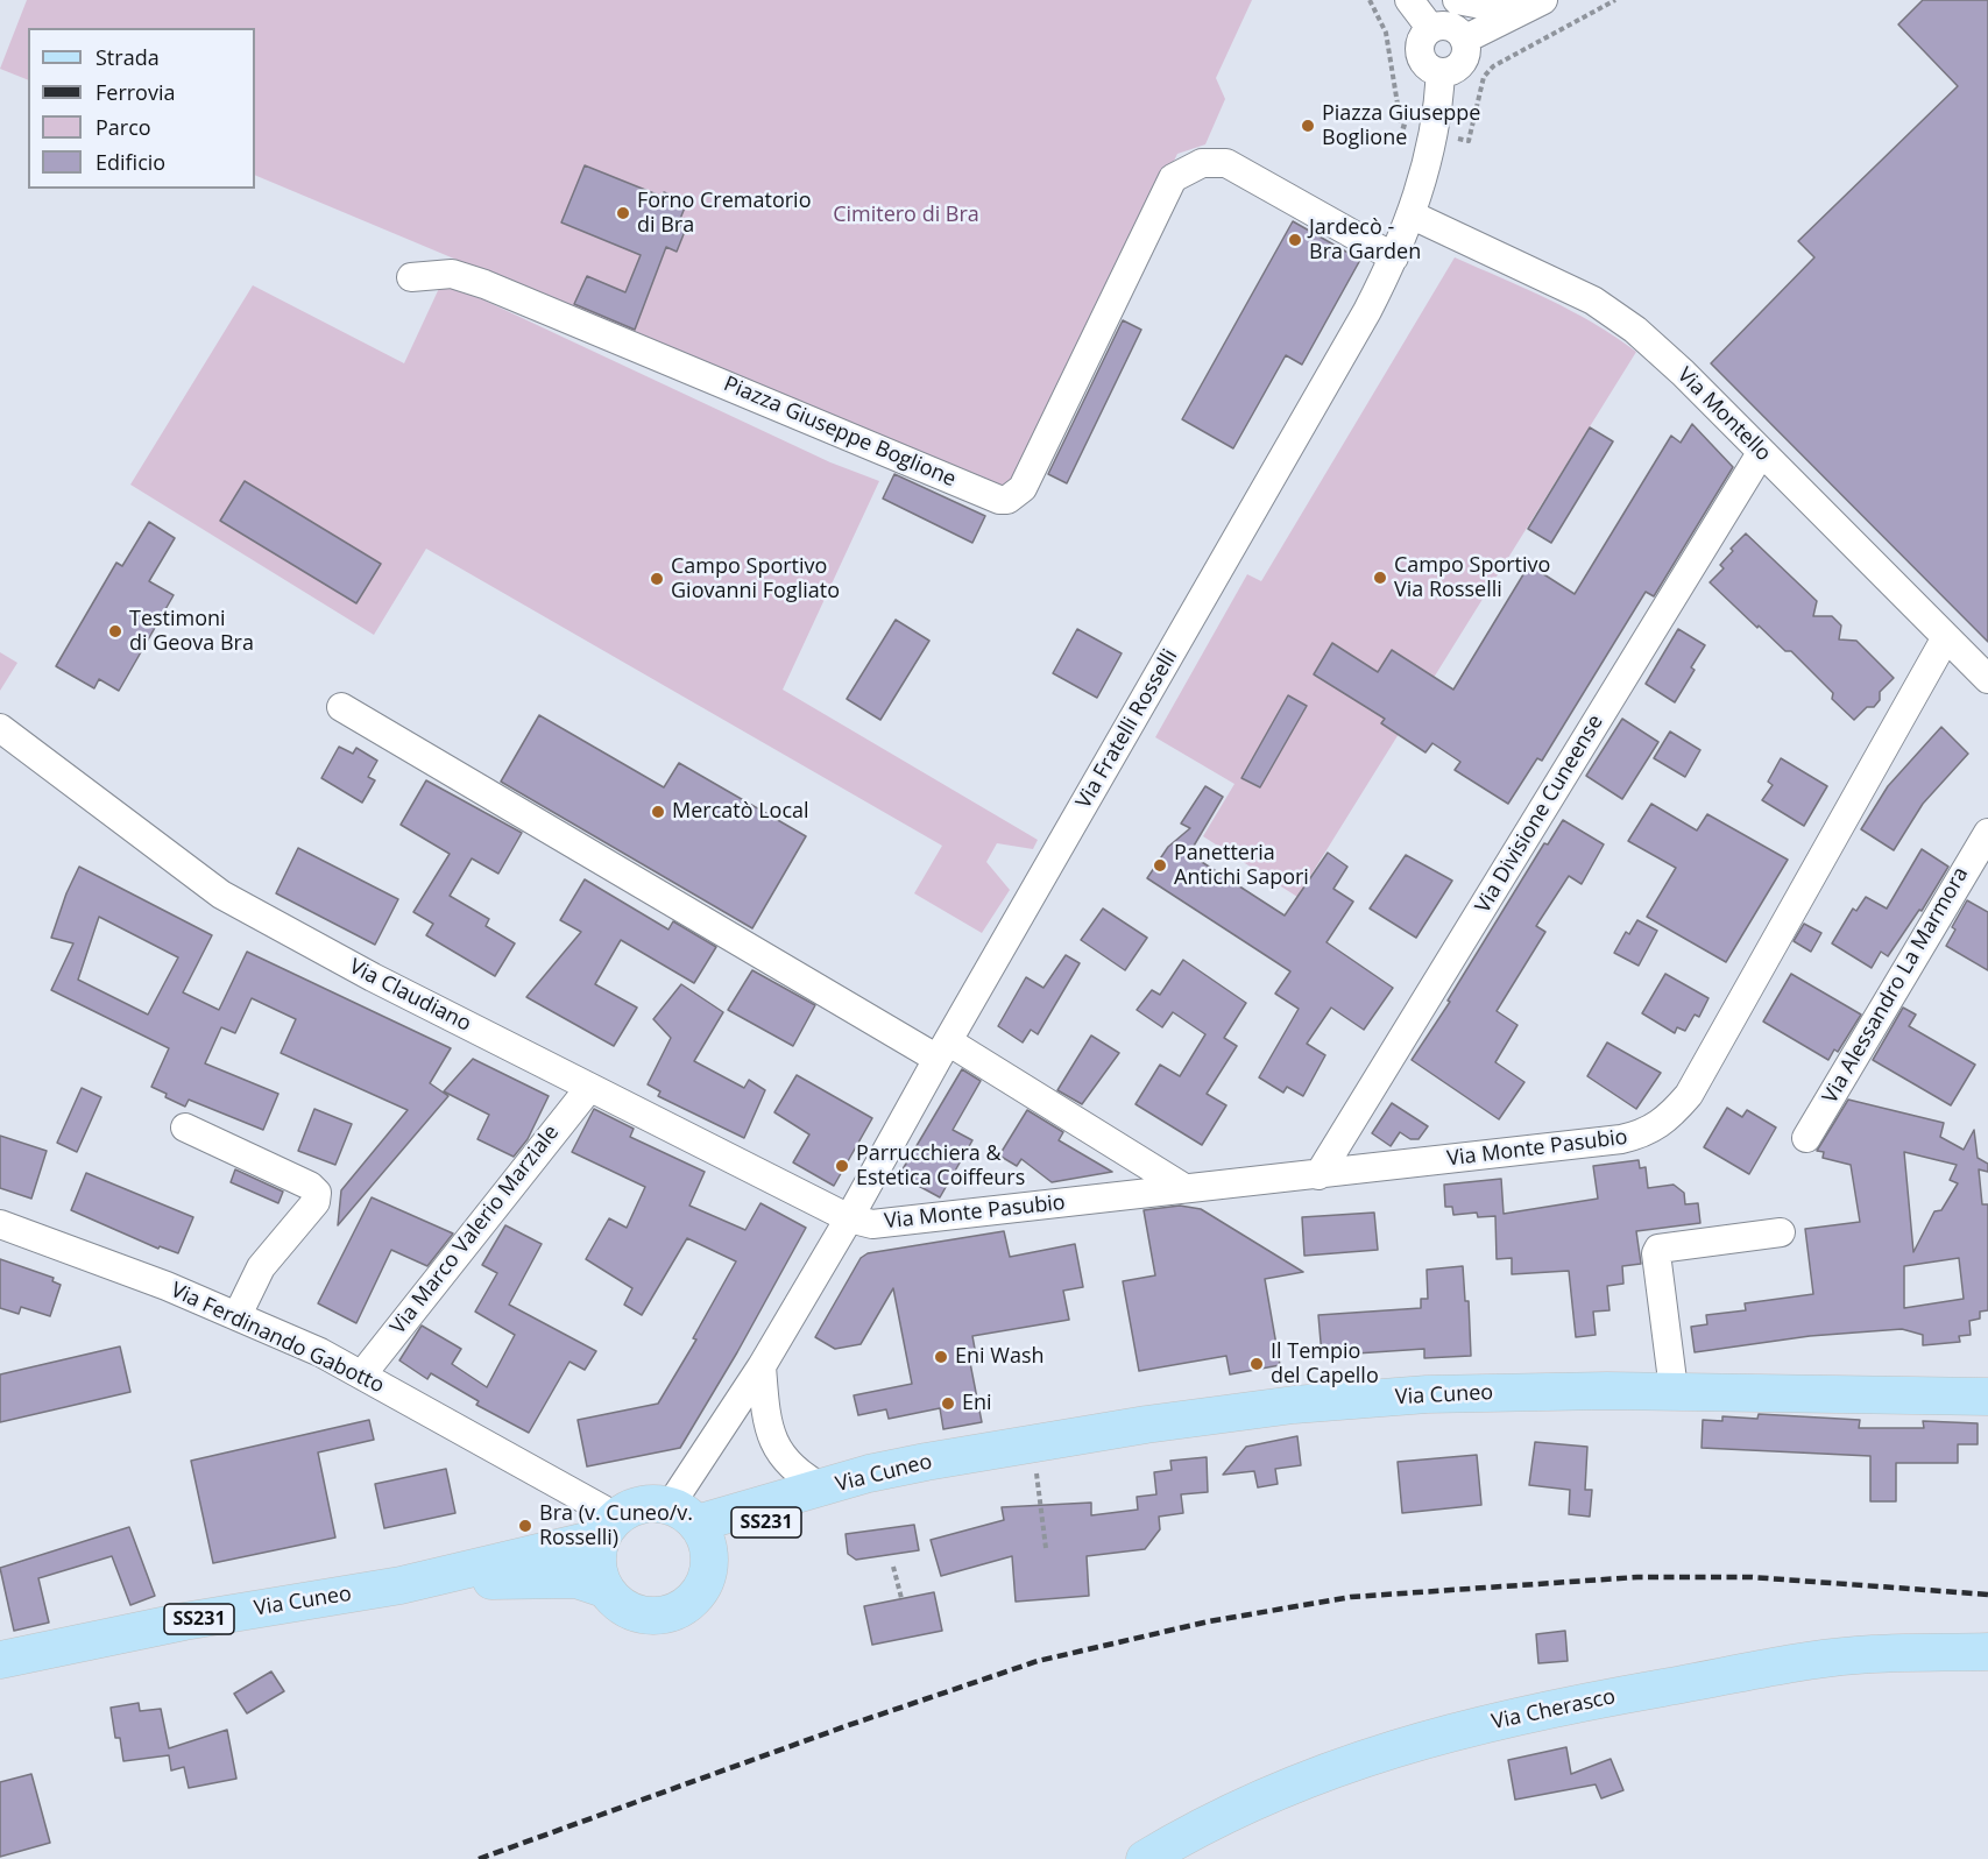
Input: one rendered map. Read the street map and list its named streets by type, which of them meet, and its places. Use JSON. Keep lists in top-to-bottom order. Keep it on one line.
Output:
{"streets":{"main road":["Via Cuneo","SS231","Via Cherasco"],"street":["Via Montello","Piazza Giuseppe Boglione","Via Fratelli Rosselli","Via Divisione Cuneense","Via Alessandro La Marmora","Via Claudiano","Via Monte Pasubio","Via Marco Valerio Marziale","Via Ferdinando Gabotto"]},"crossings":[["Via Montello","Via Fratelli Rosselli"],["Via Montello","Via Divisione Cuneense"],["Via Montello","Via Monte Pasubio"],["Piazza Giuseppe Boglione","Via Fratelli Rosselli"],["Via Fratelli Rosselli","Via Claudiano"],["Via Fratelli Rosselli","Via Monte Pasubio"],["Via Fratelli Rosselli","Via Ferdinando Gabotto"],["Via Fratelli Rosselli","Via Cuneo"],["Via Divisione Cuneense","Via Monte Pasubio"],["Via Claudiano","Via Monte Pasubio"],["Via Claudiano","Via Marco Valerio Marziale"],["Via Marco Valerio Marziale","Via Ferdinando Gabotto"],["Via Ferdinando Gabotto","Via Cuneo"]],"parks":["Cimitero di Bra"],"places":["Piazza Giuseppe Boglione","Forno Crematorio di Bra","Jardecò - Bra Garden","Campo Sportivo Via Rosselli","Campo Sportivo Giovanni Fogliato","Testimoni di Geova Bra","Mercatò Local","Panetteria Antichi Sapori","Parrucchiera & Estetica Coiffeurs","Eni Wash","Il Tempio del Capello","Eni","Bra (v. Cuneo/v. Rosselli)"],"legend":["Strada","Ferrovia","Parco","Edificio"]}
